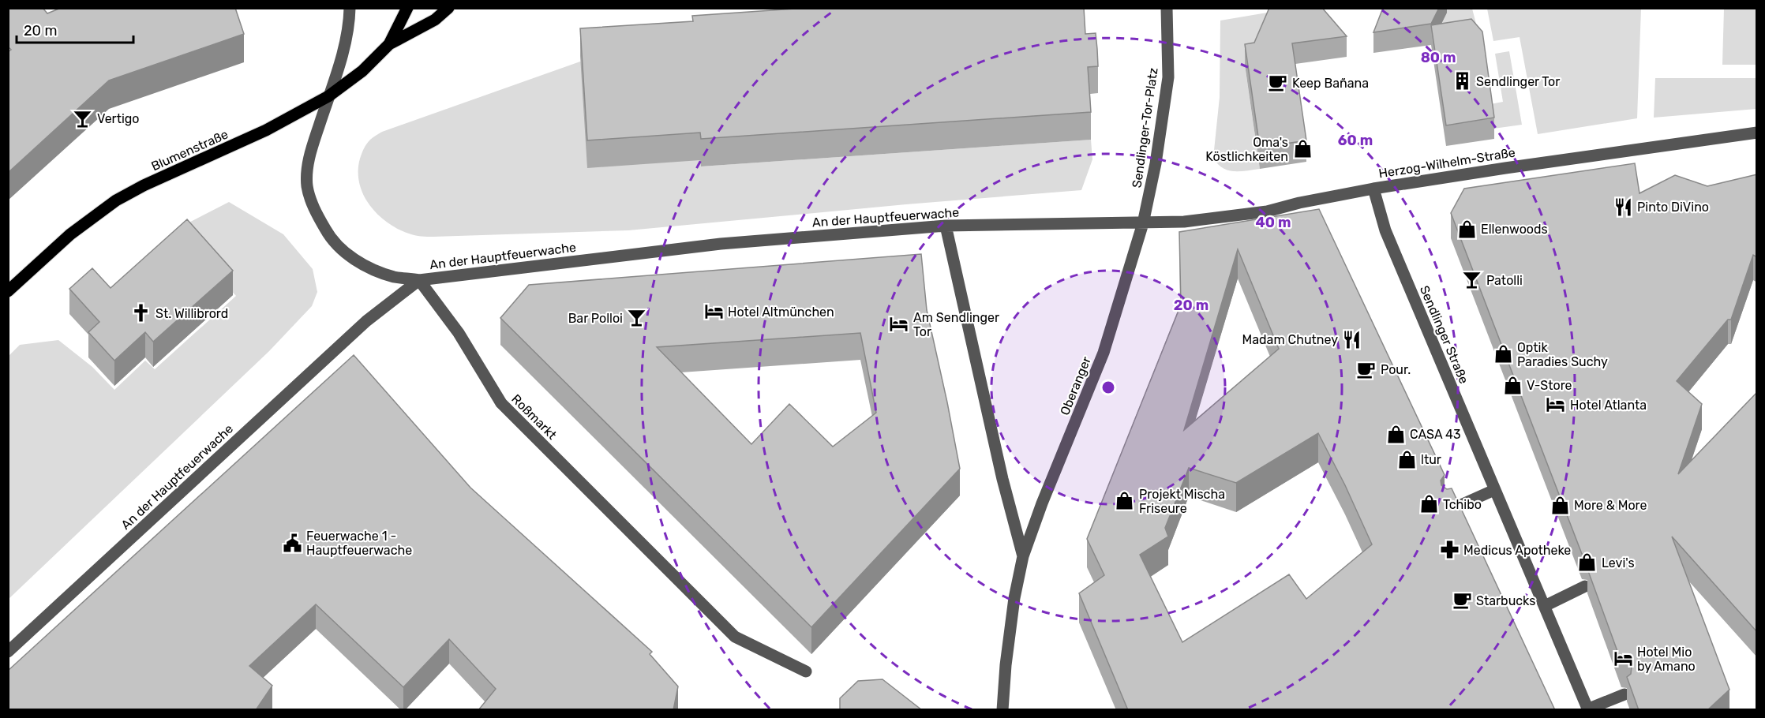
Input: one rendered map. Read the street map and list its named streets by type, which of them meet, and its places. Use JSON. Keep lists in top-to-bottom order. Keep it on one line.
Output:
{"streets":{"main road":["Blumenstraße"],"street":["Sendlinger-Tor-Platz","Herzog-Wilhelm-Straße","An der Hauptfeuerwache","Sendlinger Straße","Oberanger","Roßmarkt"]},"crossings":[["Sendlinger-Tor-Platz","Herzog-Wilhelm-Straße"],["Sendlinger-Tor-Platz","An der Hauptfeuerwache"],["Sendlinger-Tor-Platz","Oberanger"],["Herzog-Wilhelm-Straße","An der Hauptfeuerwache"],["Herzog-Wilhelm-Straße","Sendlinger Straße"],["Herzog-Wilhelm-Straße","Oberanger"],["An der Hauptfeuerwache","Oberanger"],["An der Hauptfeuerwache","Roßmarkt"]],"places":{"building":["Sendlinger Tor"],"cafe":["Keep Bañana","Pour.","Starbucks"],"bar":["Vertigo","Patolli","Bar Polloi"],"shop":["Oma's Köstlichkeiten","Ellenwoods","Optik Paradies Suchy","V-Store","CASA 43","ltur","Projekt Mischa Friseure","Tchibo","More & More","Levi's"],"restaurant":["Pinto DiVino","Madam Chutney"],"hotel":["Hotel Altmünchen","Am Sendlinger Tor","Hotel Atlanta","Hotel Mio by Amano"],"church":["St. Willibrord"],"public building":["Feuerwache 1 - Hauptfeuerwache"],"pharmacy":["Medicus Apotheke"]},"scale_bar":"20 m","rings":["80 m","60 m","40 m","20 m"]}
